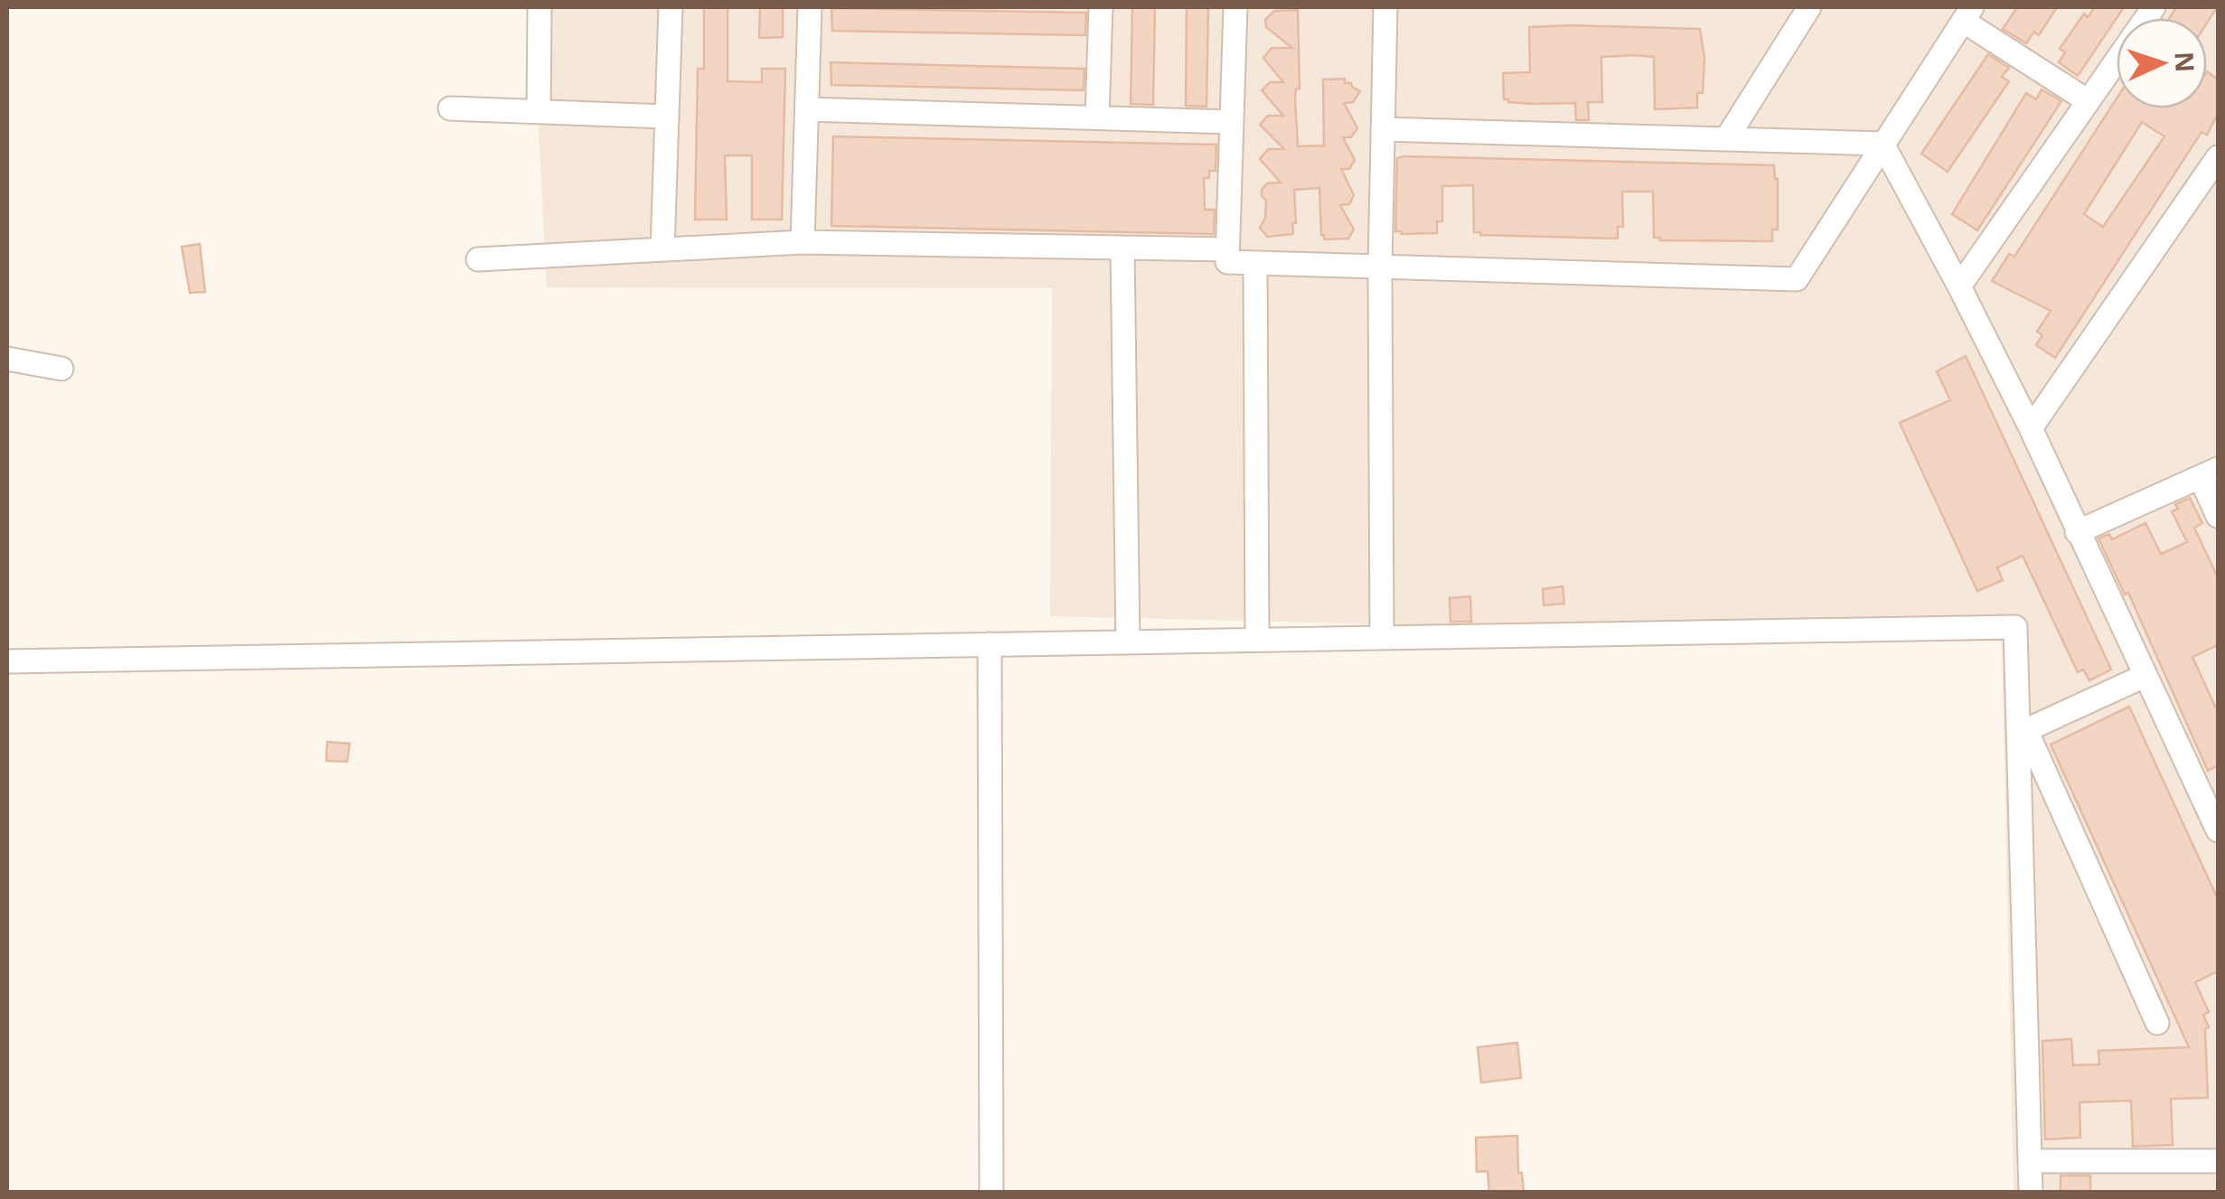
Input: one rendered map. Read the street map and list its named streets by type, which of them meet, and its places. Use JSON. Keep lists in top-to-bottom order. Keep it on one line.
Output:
{"north":"right"}
